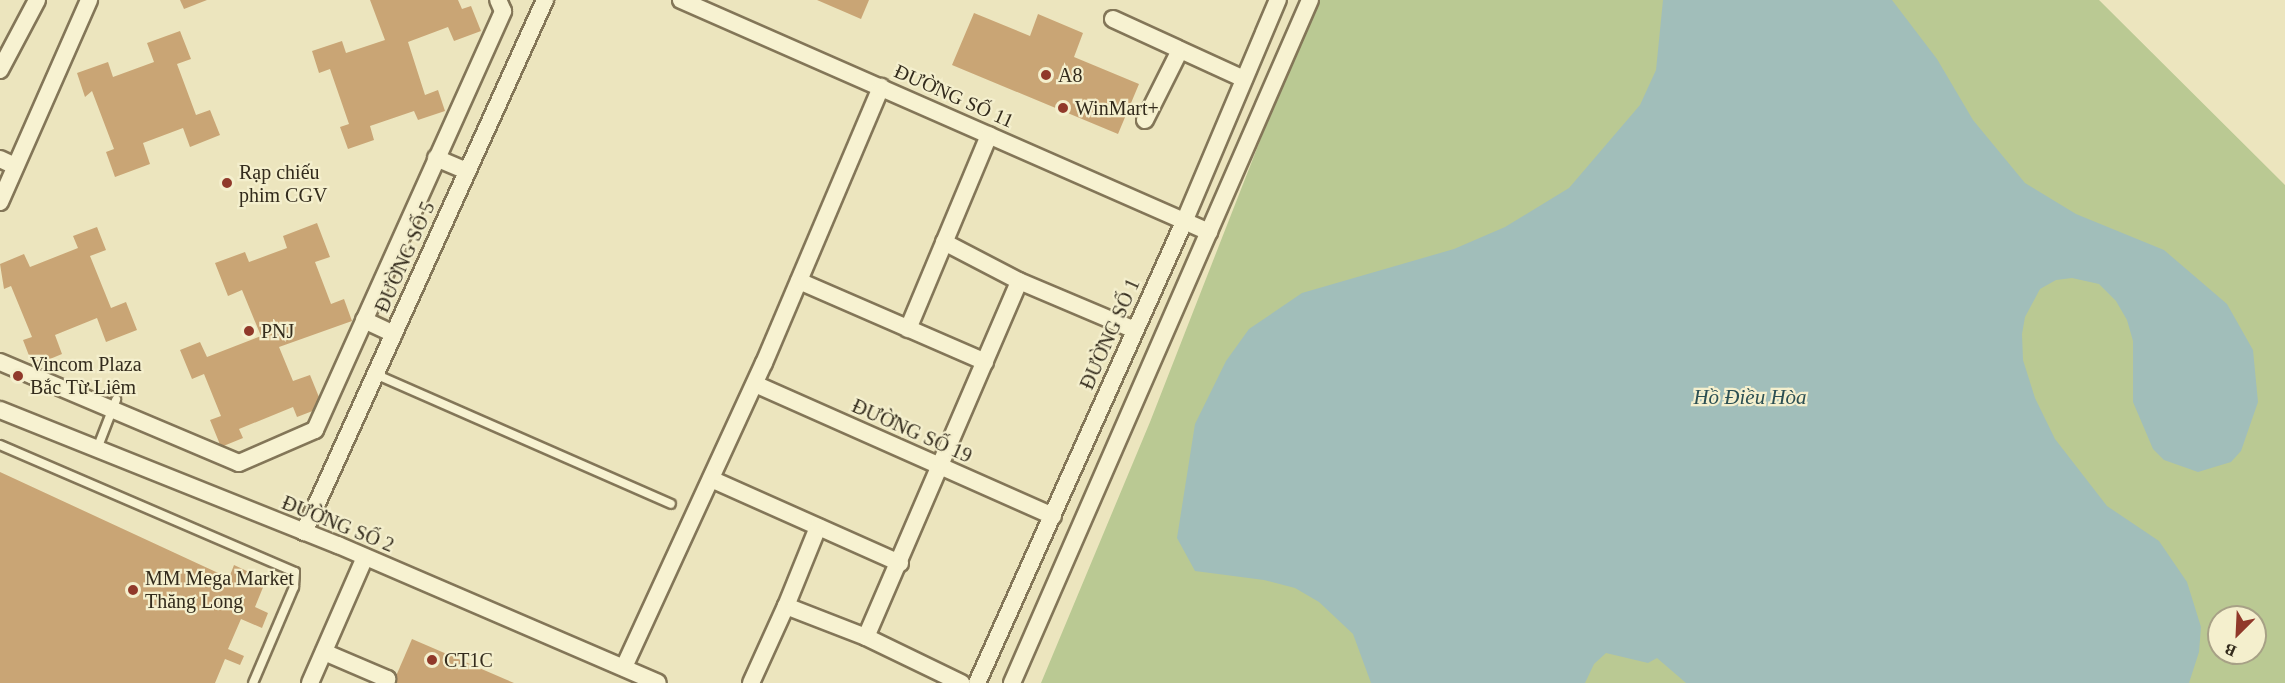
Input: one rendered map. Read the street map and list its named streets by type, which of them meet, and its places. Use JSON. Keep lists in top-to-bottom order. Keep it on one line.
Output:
{"streets":{"street":["ĐƯỜNG SỐ 11","ĐƯỜNG SỐ 5","ĐƯỜNG SỐ 1","ĐƯỜNG SỐ 19","ĐƯỜNG SỐ 2"]},"crossings":[["ĐƯỜNG SỐ 11","ĐƯỜNG SỐ 1"],["ĐƯỜNG SỐ 5","ĐƯỜNG SỐ 2"],["ĐƯỜNG SỐ 1","ĐƯỜNG SỐ 19"]],"water":["Hồ Điều Hòa"],"places":["A8","WinMart+","Rạp chiếu phim CGV","PNJ","Vincom Plaza Bắc Từ Liêm","MM Mega Market Thăng Long","CT1C"],"north":"bottom left"}
